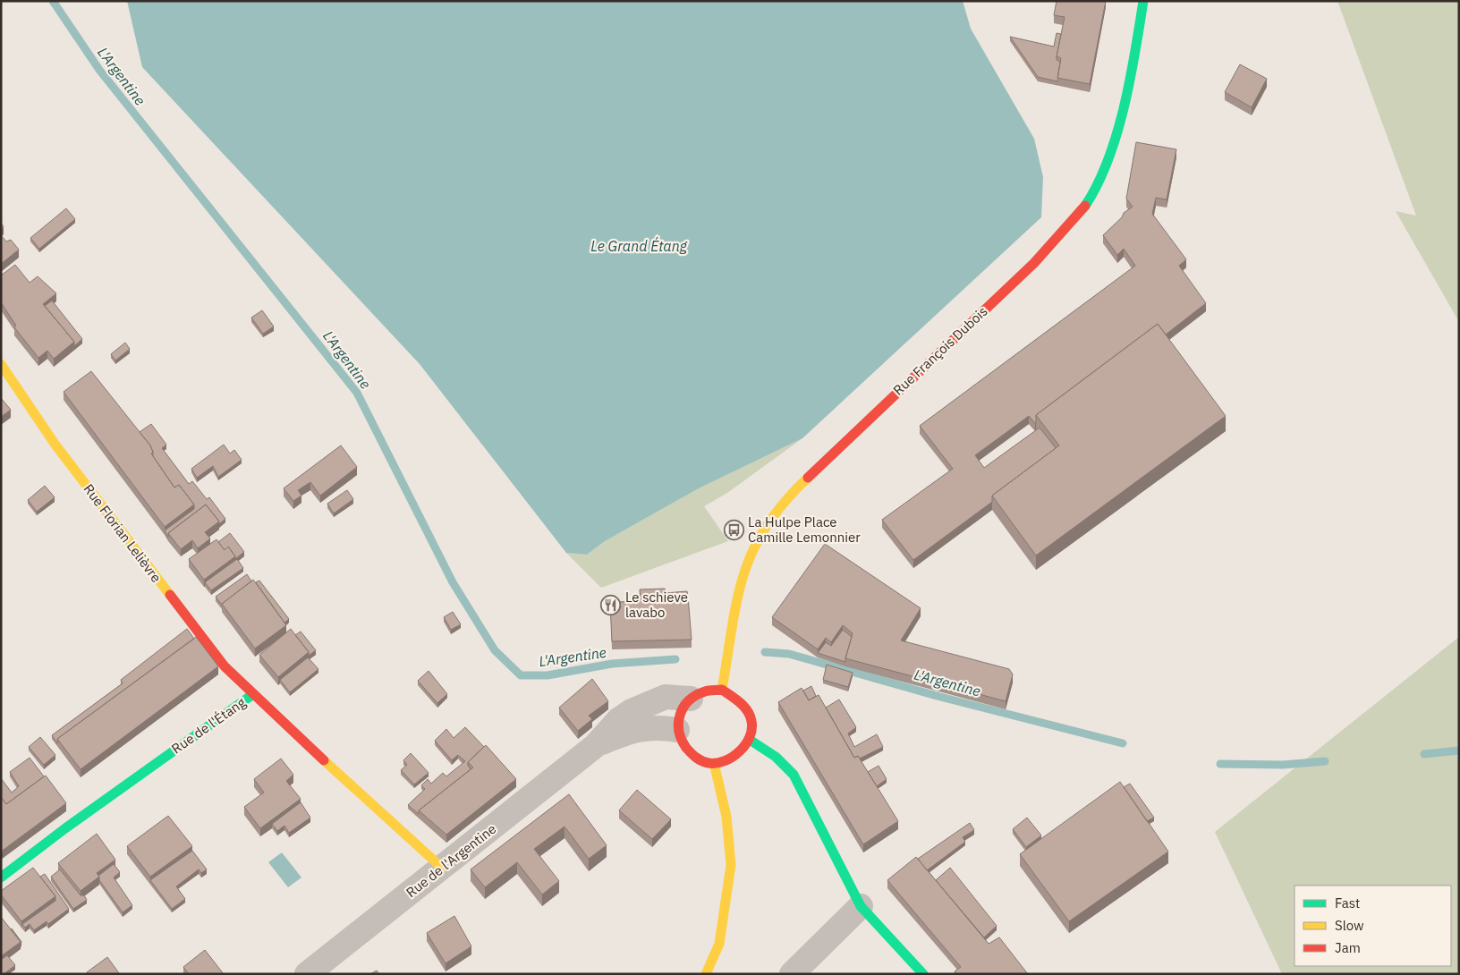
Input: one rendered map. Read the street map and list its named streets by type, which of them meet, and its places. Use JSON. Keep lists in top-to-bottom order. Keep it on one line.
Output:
{"streets":{"main road":["Rue François Dubois","Rue Florian Lelièvre","Rue de l'Étang"],"street":["Rue de l'Argentine"]},"crossings":[["Rue François Dubois","Rue de l'Argentine"],["Rue Florian Lelièvre","Rue de l'Étang"],["Rue de l'Étang","Rue de l'Argentine"]],"water":["L'Argentine","Le Grand Étang"],"places":{"bus stop":["La Hulpe Place Camille Lemonnier"],"restaurant":["Le schieve lavabo"]},"legend":["Fast","Slow","Jam"]}
